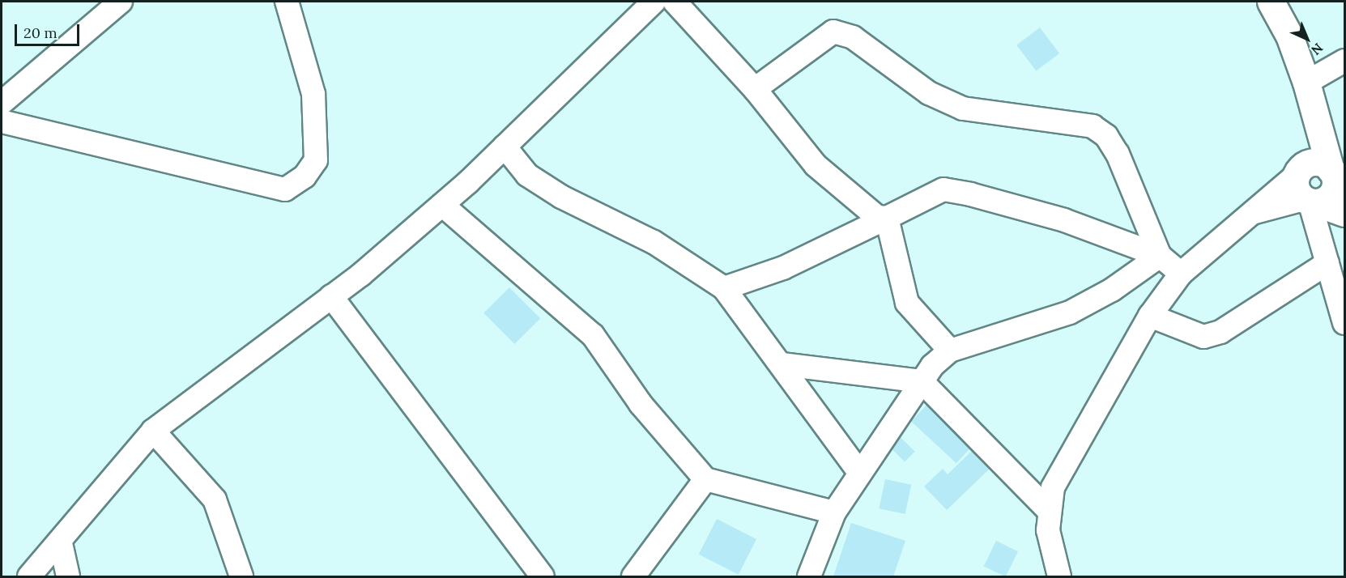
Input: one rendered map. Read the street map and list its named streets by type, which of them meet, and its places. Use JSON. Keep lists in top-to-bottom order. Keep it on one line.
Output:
{"scale_bar":"20 m","north":"bottom right"}
